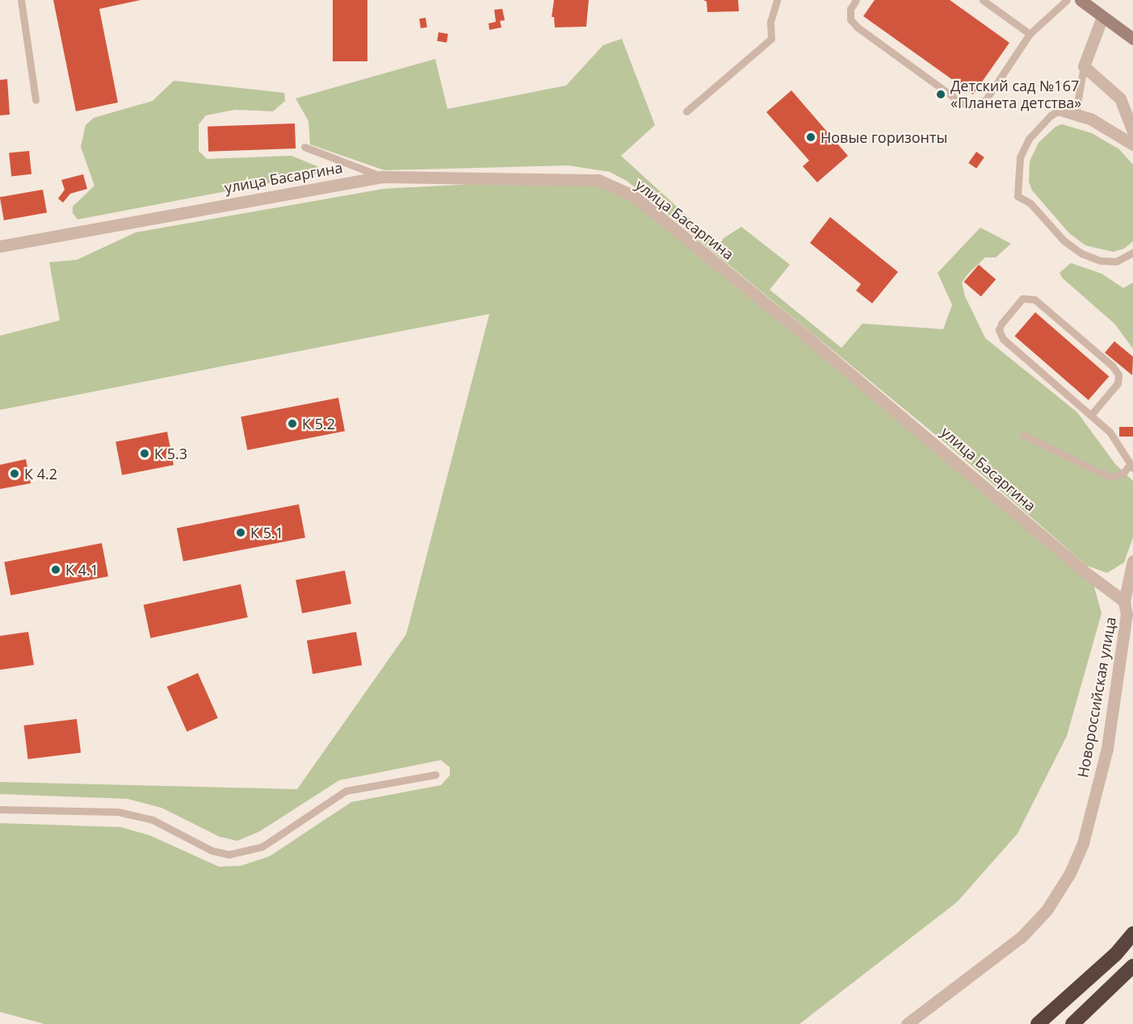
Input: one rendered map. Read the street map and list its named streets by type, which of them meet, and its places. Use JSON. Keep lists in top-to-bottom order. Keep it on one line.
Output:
{"streets":{"street":["улица Басаргина","Новороссийская улица"]},"crossings":[["улица Басаргина","Новороссийская улица"]],"places":["Детский сад №167 «Планета детства»","Новые горизонты","К 5.2","К 5.3","К 4.2","К 5.1","К 4.1"]}
